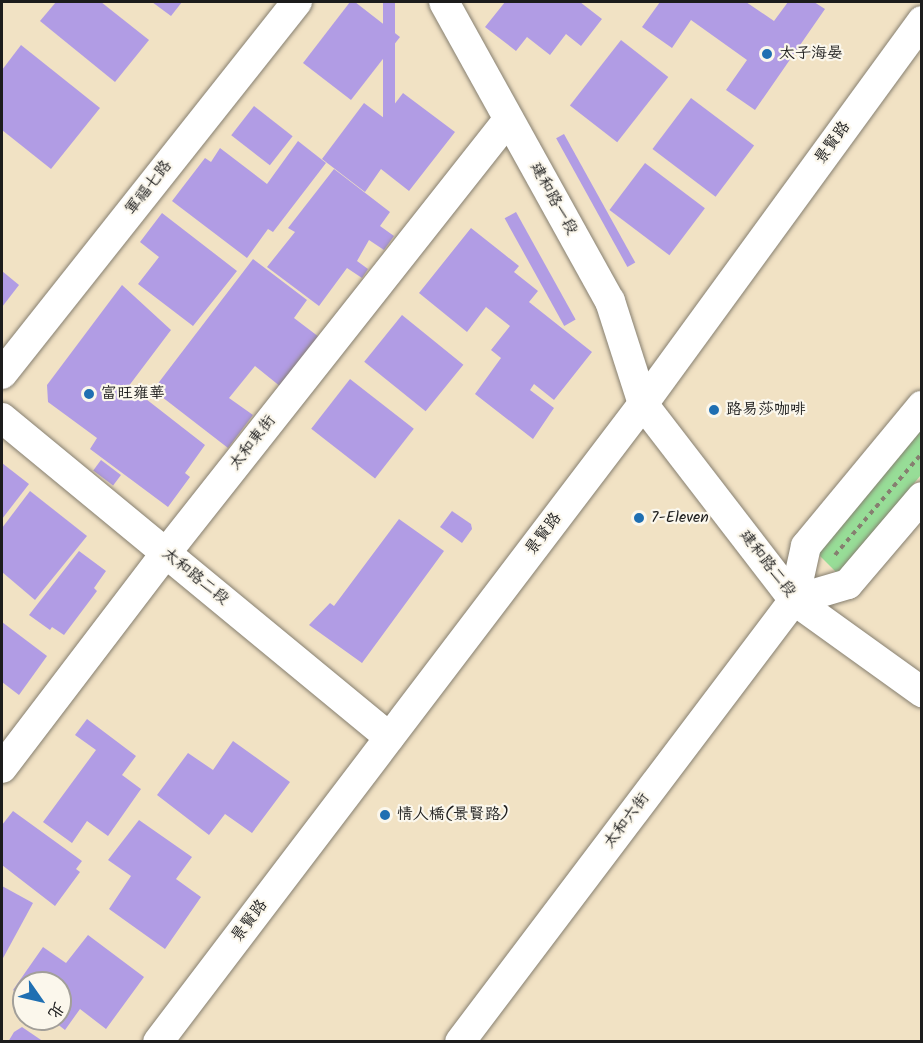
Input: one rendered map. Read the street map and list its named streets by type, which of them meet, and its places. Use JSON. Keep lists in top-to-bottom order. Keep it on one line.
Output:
{"streets":{"street":["景賢路","軍福七路","建和路一段","太和東街","建和路二段","太和路二段","太和六街"]},"crossings":[["景賢路","建和路一段"],["景賢路","建和路二段"],["景賢路","太和路二段"],["建和路一段","太和東街"],["建和路一段","建和路二段"],["太和東街","太和路二段"],["建和路二段","太和六街"]],"places":["太子海晏","富旺雍華","路易莎咖啡","7-Eleven","情人橋(景賢路)"],"north":"bottom right"}
